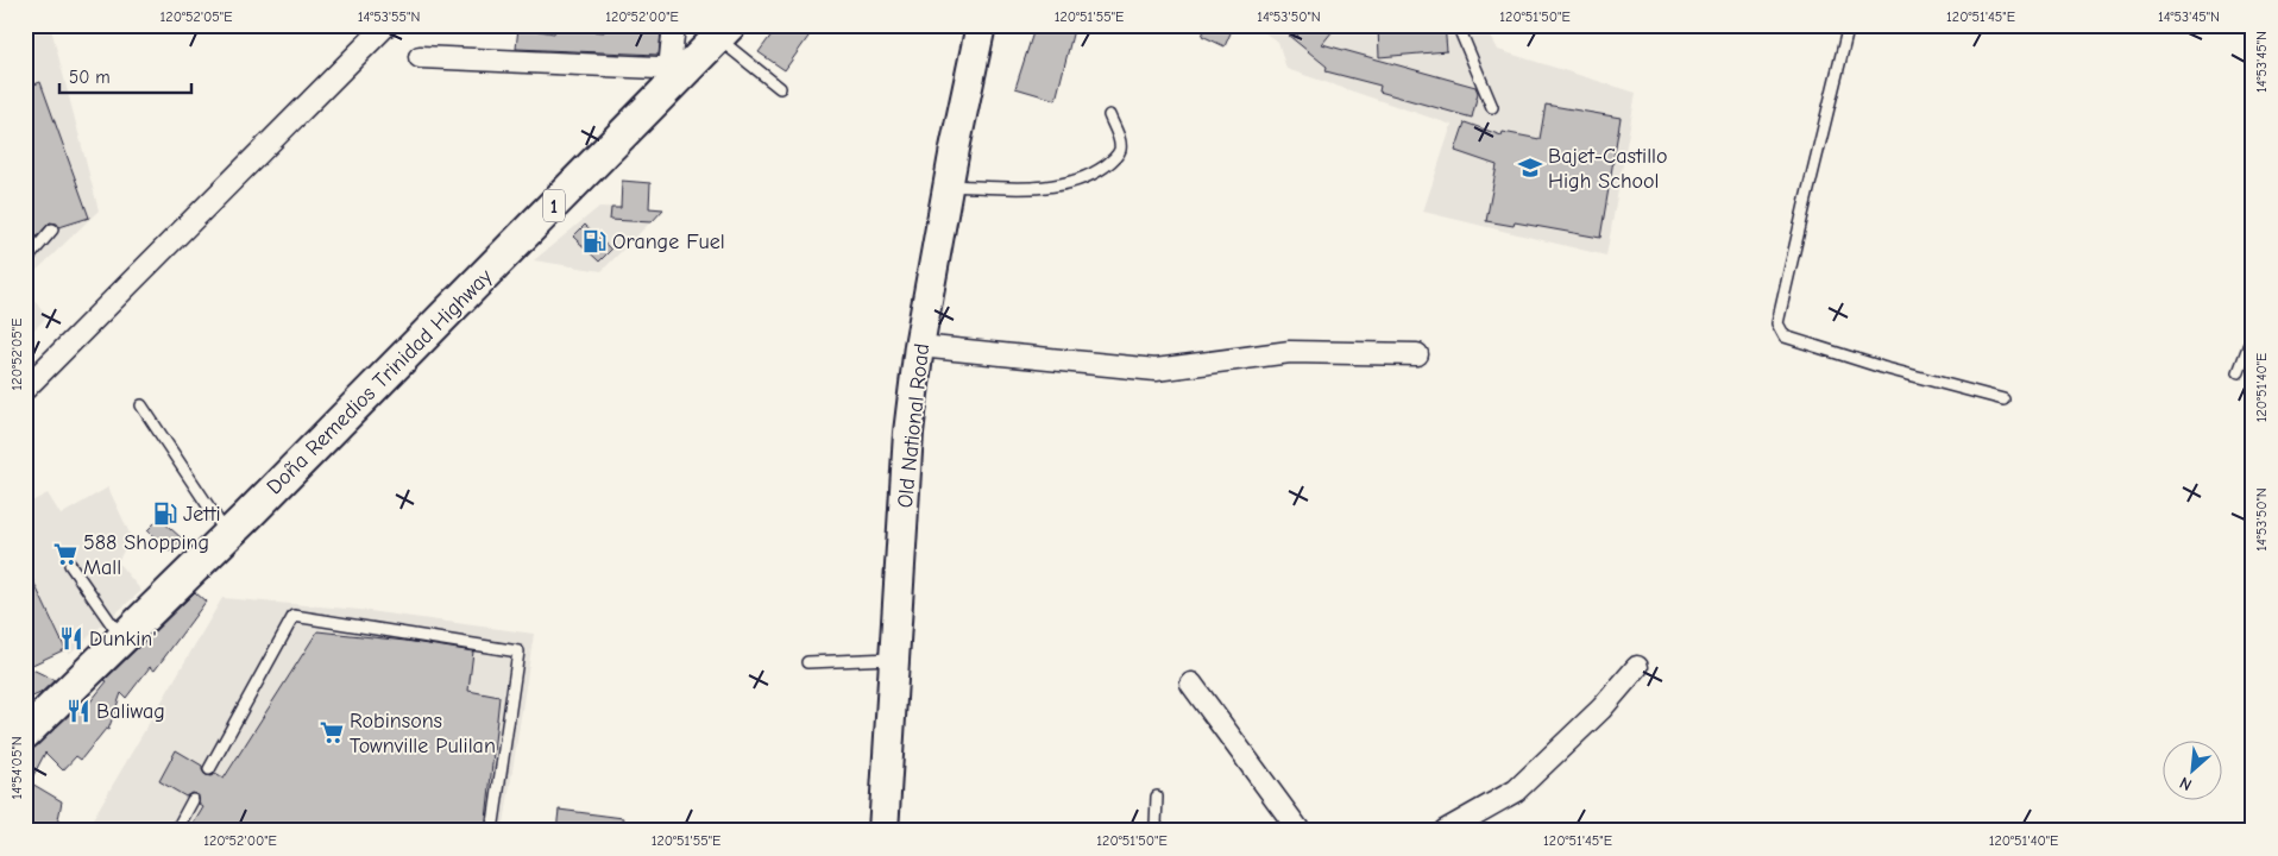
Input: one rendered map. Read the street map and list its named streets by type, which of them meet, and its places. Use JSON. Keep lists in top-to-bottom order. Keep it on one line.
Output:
{"streets":{"main road":["1","Doña Remedios Trinidad Highway","Old National Road"]},"places":{"school or university":["Bajet-Castillo High School"],"fuel station":["Orange Fuel","Jetti"],"supermarket":["588 Shopping Mall","Robinsons Townville Pulilan"],"restaurant":["Dunkin'","Baliwag"]},"scale_bar":"50 m","north":"bottom left","coordinates":["120°52'05\"E","14°53'55\"N","120°52'00\"E","120°51'55\"E","14°53'50\"N","120°51'50\"E","120°51'45\"E","14°53'45\"N","120°51'40\"E","14°54'05\"N"]}
